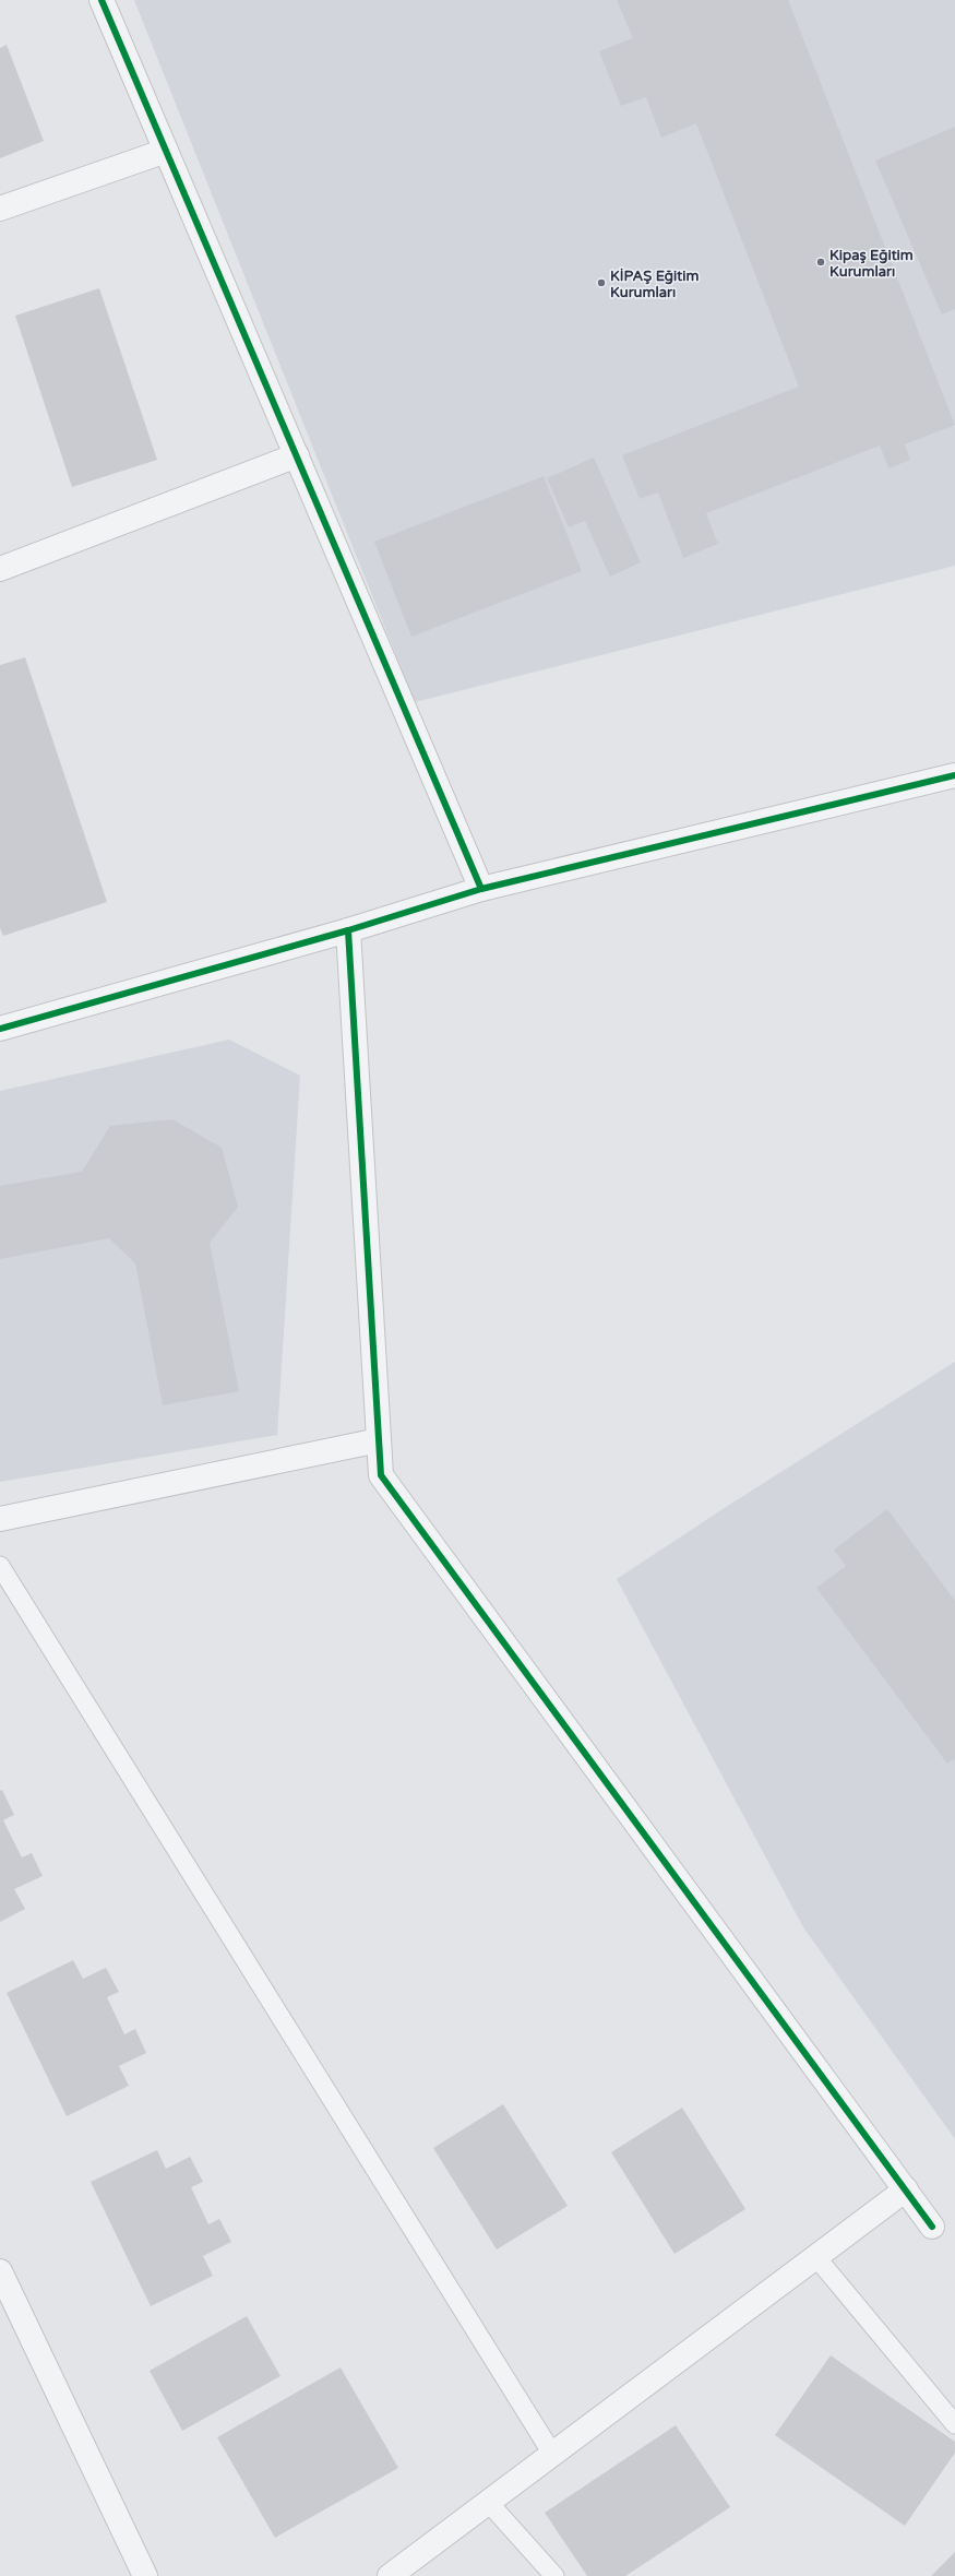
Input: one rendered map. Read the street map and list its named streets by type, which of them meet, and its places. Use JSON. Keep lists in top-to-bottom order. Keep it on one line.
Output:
{"places":["Kipaş Eğitim Kurumları","KİPAŞ Eğitim Kurumları"]}
